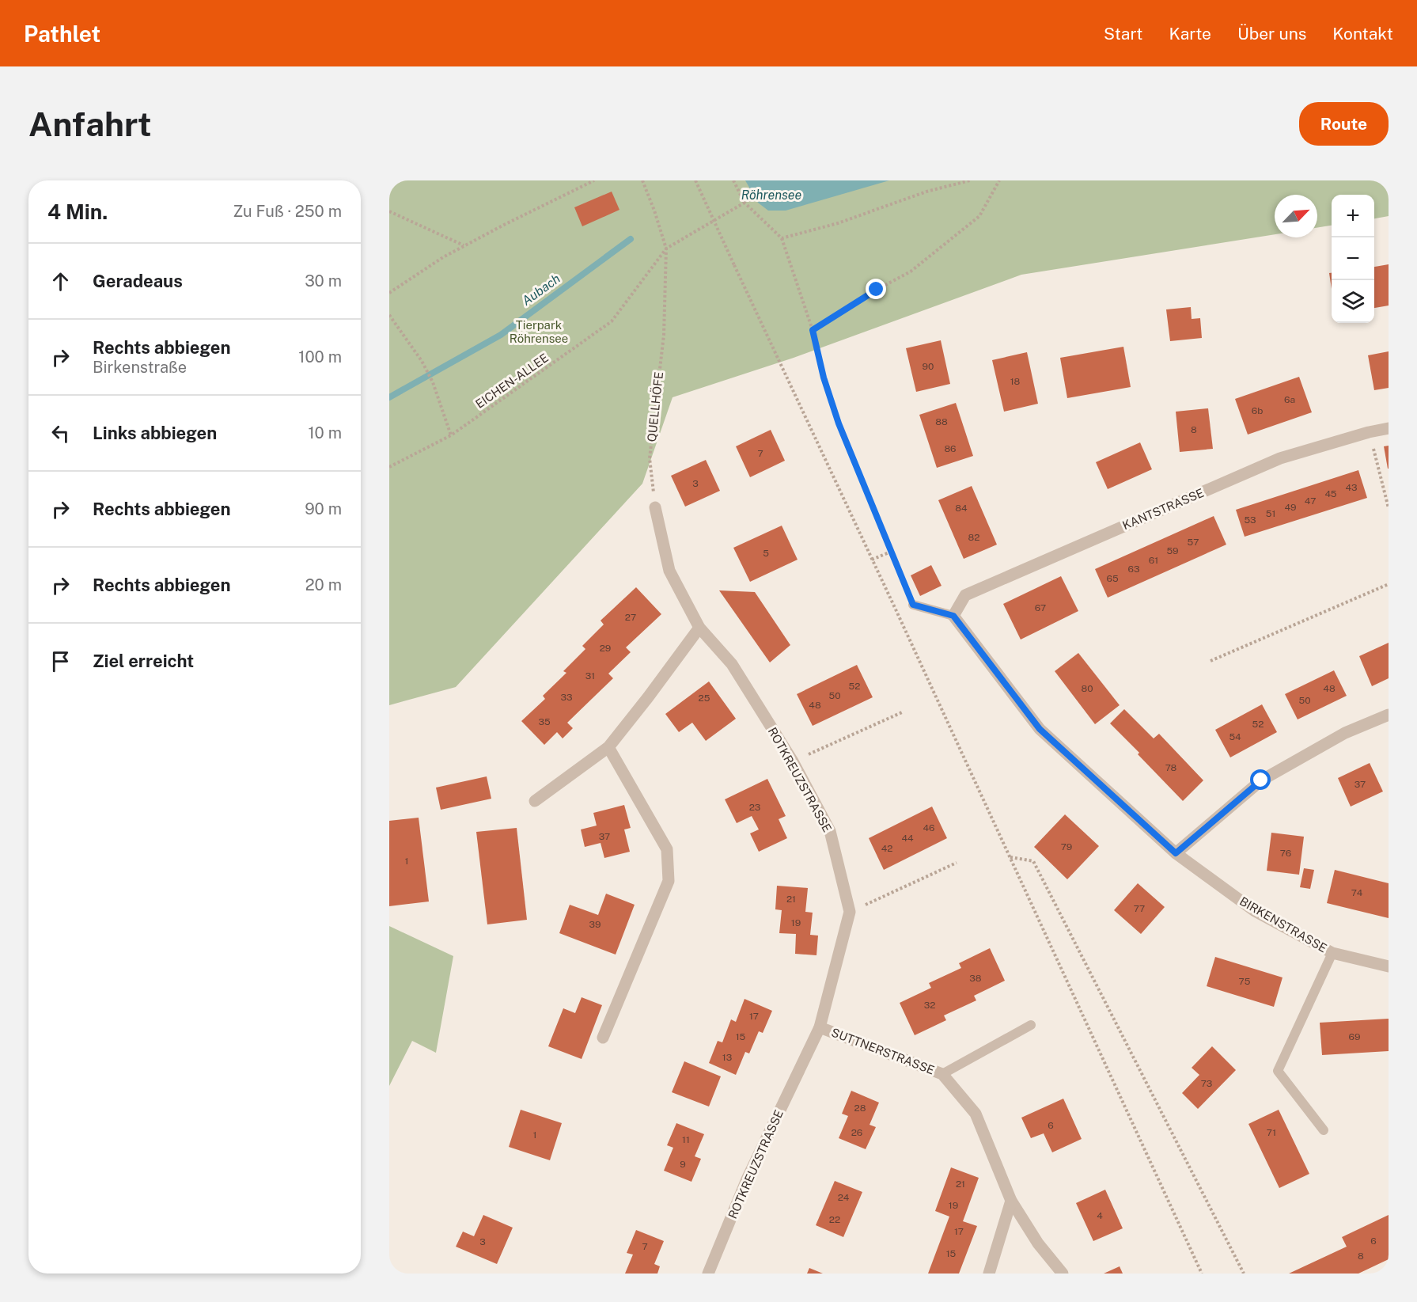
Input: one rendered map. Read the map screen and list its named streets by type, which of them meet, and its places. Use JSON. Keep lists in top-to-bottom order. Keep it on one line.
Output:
{"streets":{"street":["KANTSTRASSE","ROTKREUZSTRASSE","BIRKENSTRASSE","SUTTNERSTRASSE"],"path":["EICHEN-ALLEE","QUELLHÖFE"]},"crossings":[["EICHEN-ALLEE","QUELLHÖFE"],["KANTSTRASSE","BIRKENSTRASSE"],["ROTKREUZSTRASSE","SUTTNERSTRASSE"]],"water":["Röhrensee","Aubach"],"parks":["Tierpark Röhrensee"],"house_numbers":["90","18","6a","6b","88","8","86","7","3","43","45","47","49","84","51","53","82","57","59","5","61","63","65","67","27","29","31","52","80","48","50","33","25","50","48","35","52","54","78","37","23","46","37","44","79","42","76","1","74","21","77","19","39","38","75","32","17","15","69","13","73","28","6","26","71","1","11","9","21","24","19","4","22","17","6","3","7","15","8"],"north":"top right","page":{"header":"Pathlet","nav":["Start","Karte","Über uns","Kontakt"],"buttons":"Route","title":"Anfahrt","heading":["4 Min.","Zu Fuß · 250 m"],"map_buttons":["+","−"],"list":[["Geradeaus","30 m"],["Rechts abbiegen","Birkenstraße","100 m"],["Links abbiegen","10 m"],["Rechts abbiegen","90 m"],["Rechts abbiegen","20 m"],"Ziel erreicht"]}}
